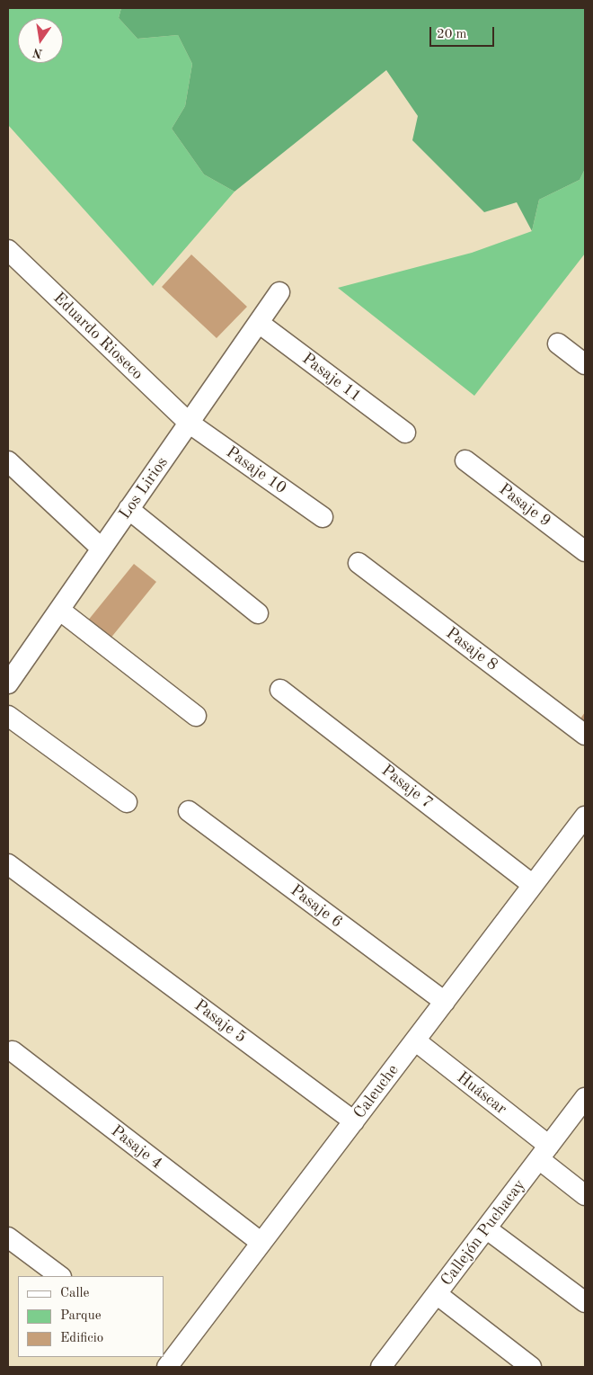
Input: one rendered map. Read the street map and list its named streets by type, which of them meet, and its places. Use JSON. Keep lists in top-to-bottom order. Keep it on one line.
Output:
{"streets":{"street":["Eduardo Rioseco","Pasaje 11","Pasaje 10","Los Lirios","Pasaje 9","Pasaje 8","Pasaje 7","Pasaje 6","Pasaje 5","Caleuche","Huáscar","Pasaje 4","Callejón Puchacay"]},"crossings":[["Eduardo Rioseco","Pasaje 10"],["Eduardo Rioseco","Los Lirios"],["Pasaje 11","Los Lirios"],["Pasaje 10","Los Lirios"],["Pasaje 7","Caleuche"],["Pasaje 6","Caleuche"],["Pasaje 5","Caleuche"],["Caleuche","Huáscar"],["Caleuche","Pasaje 4"],["Huáscar","Callejón Puchacay"]],"legend":["Calle","Parque","Edificio"],"scale_bar":"20 m","north":"bottom"}
